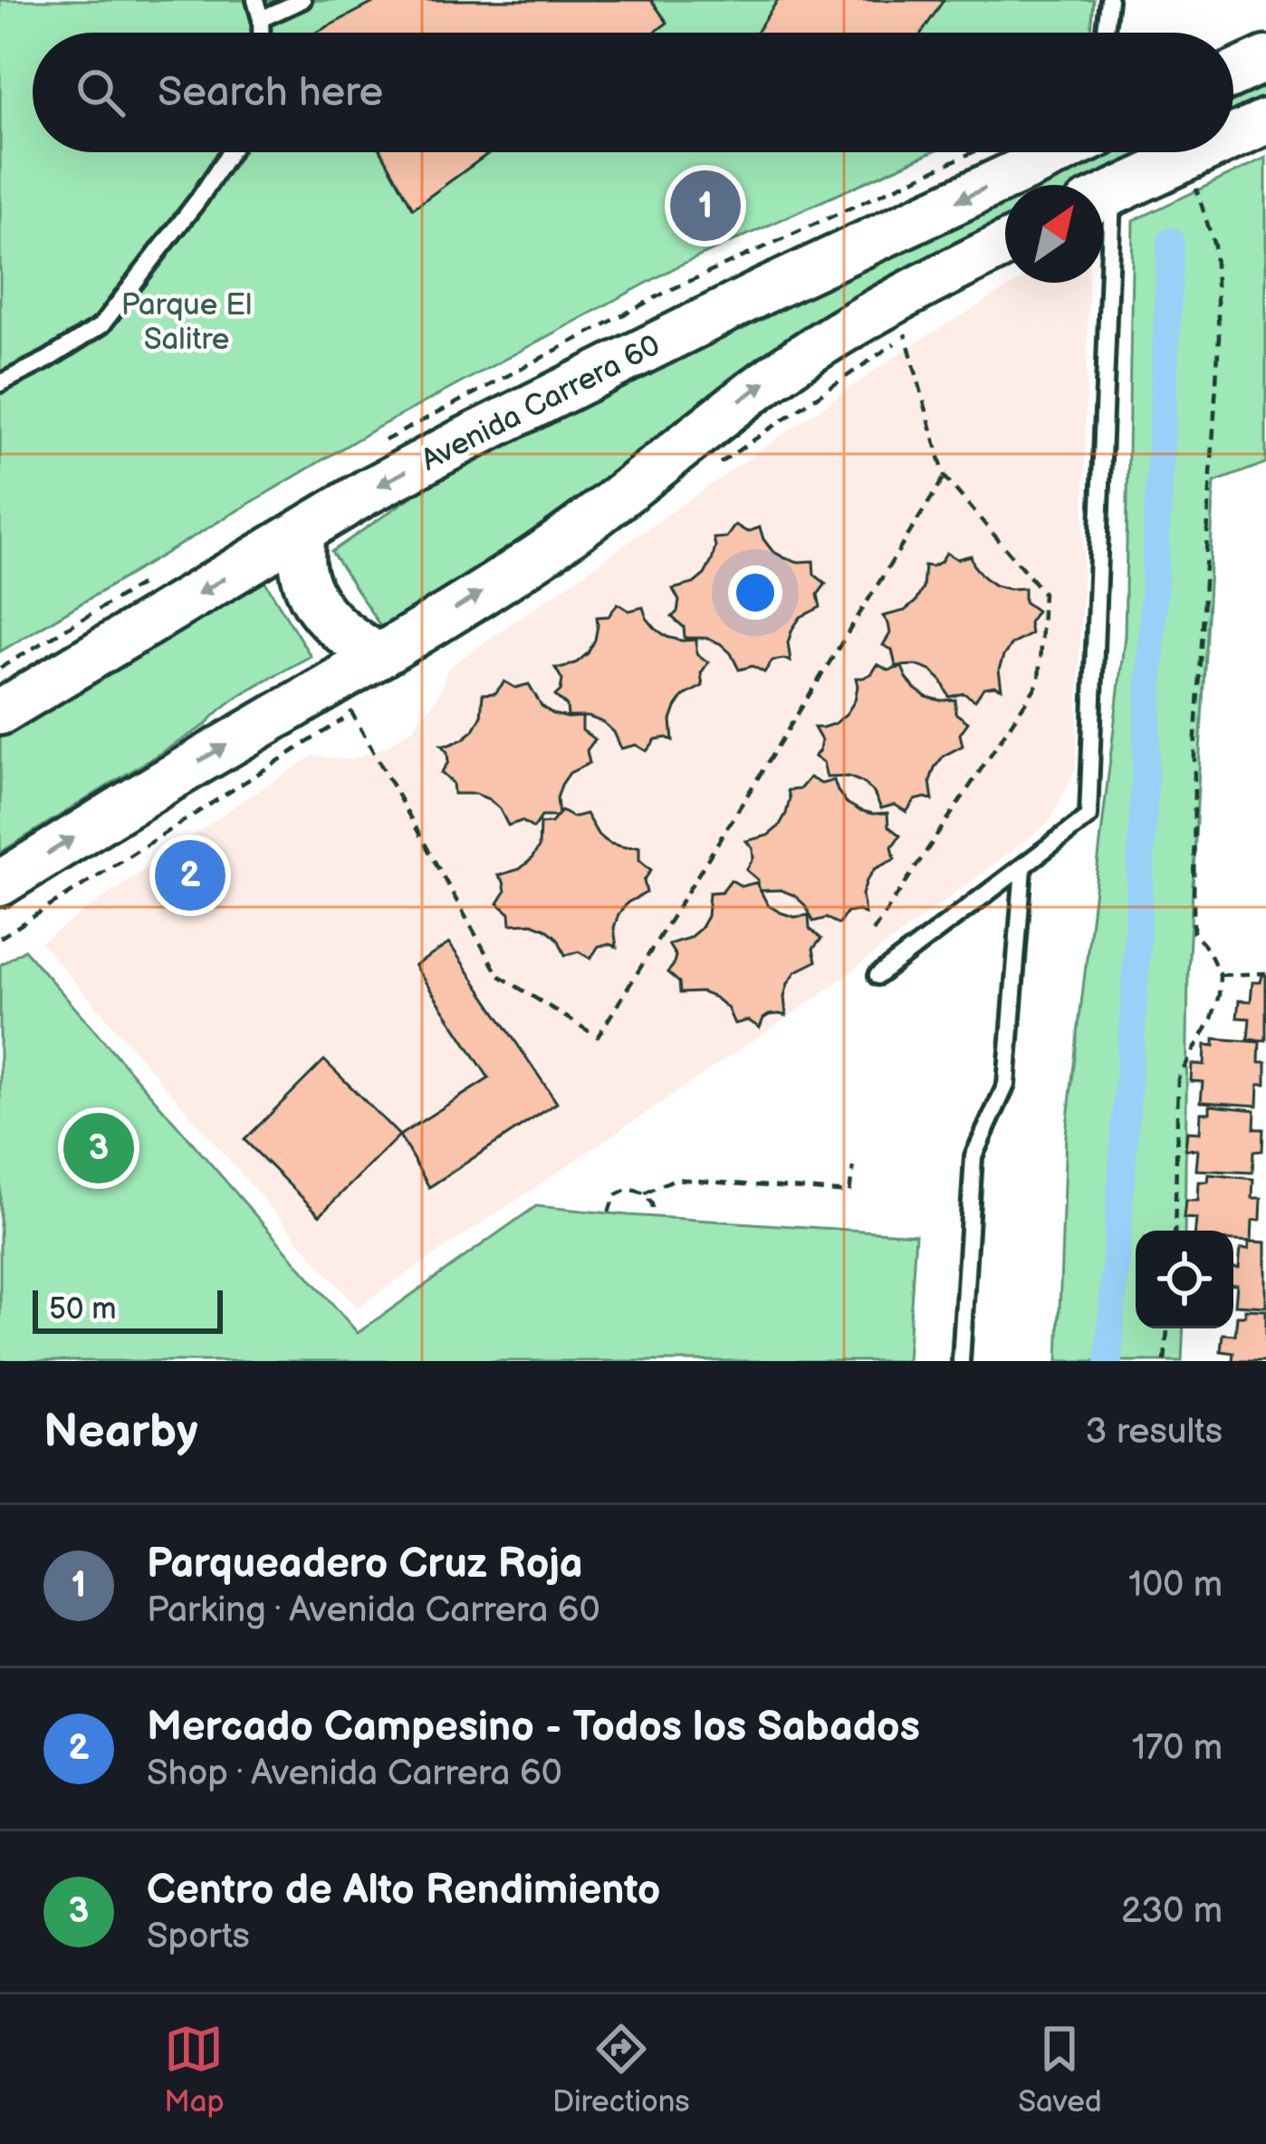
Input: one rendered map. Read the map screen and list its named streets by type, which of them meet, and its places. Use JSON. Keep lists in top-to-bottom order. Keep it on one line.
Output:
{"streets":{"main road":["Avenida Carrera 60"]},"parks":["Parque El Salitre"],"scale_bar":"50 m","north":"top right","page":{"search":"Search here","pins":["1","2","3"],"scale":"50 m","heading":["Nearby","3 results"],"list":[{"mark":"1","name":"Parqueadero Cruz Roja","note":"Parking · Avenida Carrera 60","value":"100 m"},{"mark":"2","name":"Mercado Campesino - Todos los Sabados","note":"Shop · Avenida Carrera 60","value":"170 m"},{"mark":"3","name":"Centro de Alto Rendimiento","note":"Sports","value":"230 m"}],"nav":["Map","Directions","Saved"]}}
